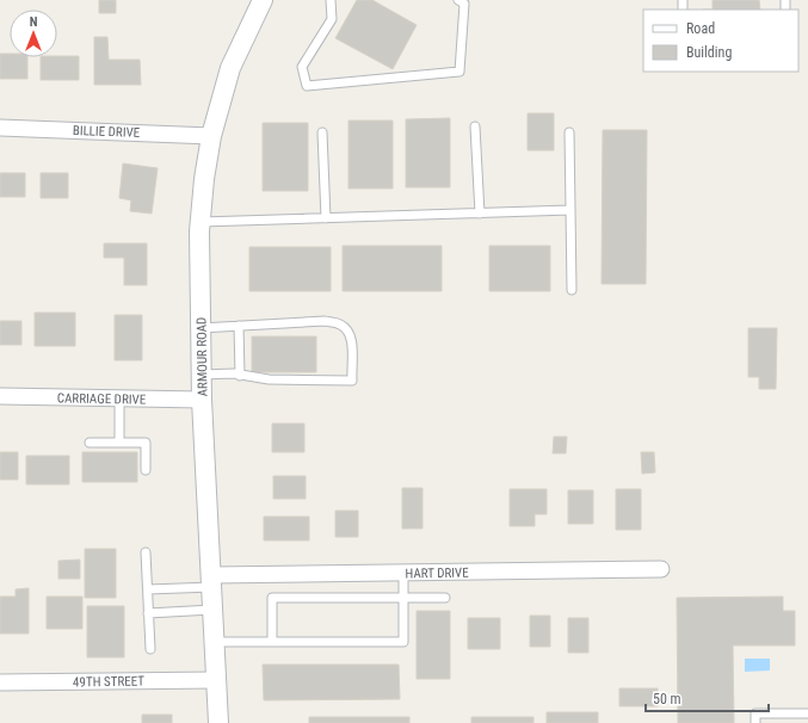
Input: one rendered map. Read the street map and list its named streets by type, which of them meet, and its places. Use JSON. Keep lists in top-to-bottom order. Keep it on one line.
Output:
{"streets":{"street":["BILLIE DRIVE","ARMOUR ROAD","CARRIAGE DRIVE","HART DRIVE","49TH STREET"]},"crossings":[["BILLIE DRIVE","ARMOUR ROAD"],["ARMOUR ROAD","CARRIAGE DRIVE"],["ARMOUR ROAD","HART DRIVE"],["ARMOUR ROAD","49TH STREET"]],"legend":["Road","Building"],"scale_bar":"50 m","north":"top"}
